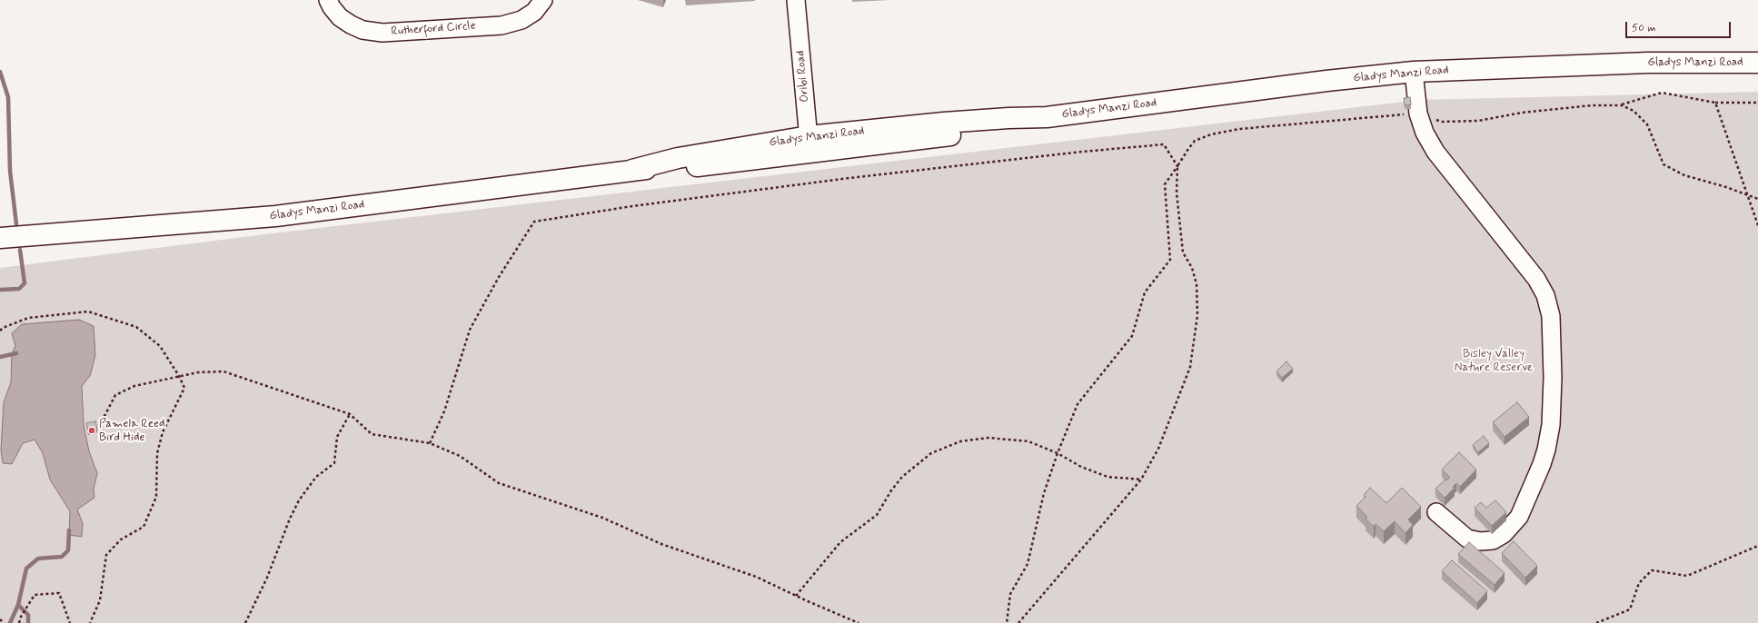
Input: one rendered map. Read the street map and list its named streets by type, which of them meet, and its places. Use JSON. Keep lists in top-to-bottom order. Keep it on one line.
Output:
{"streets":{"main road":["Gladys Manzi Road"],"street":["Rutherford Circle","Oribi Road"]},"crossings":[["Gladys Manzi Road","Oribi Road"]],"parks":["Bisley Valley Nature Reserve"],"places":["Pamela Reed Bird Hide"],"scale_bar":"50 m"}
